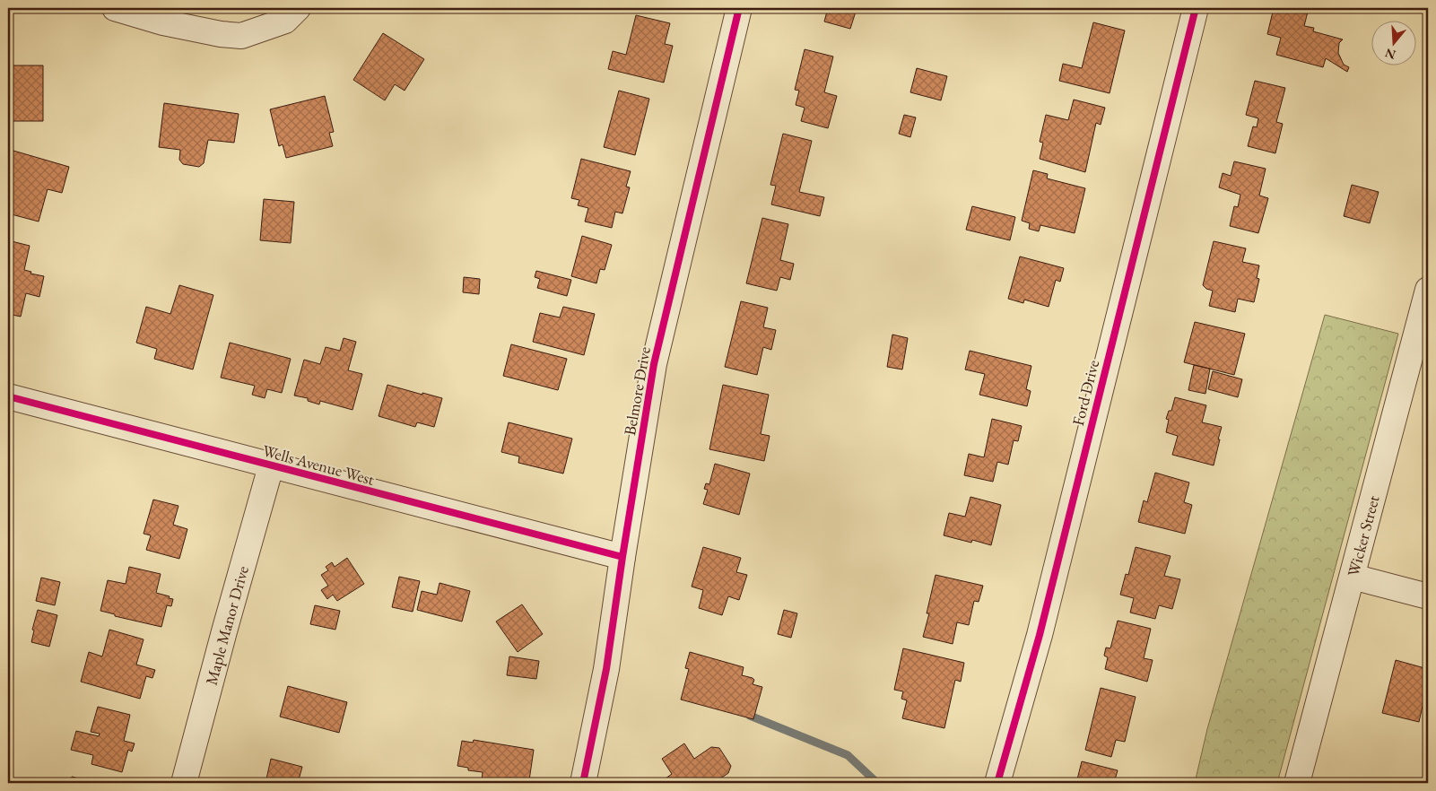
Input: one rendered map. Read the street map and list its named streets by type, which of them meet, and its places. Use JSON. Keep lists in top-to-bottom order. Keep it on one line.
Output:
{"streets":{"street":["Belmore Drive","Ford Drive","Wells Avenue West","Wicker Street","Maple Manor Drive"]},"crossings":[["Belmore Drive","Wells Avenue West"],["Wells Avenue West","Maple Manor Drive"]],"north":"bottom"}
